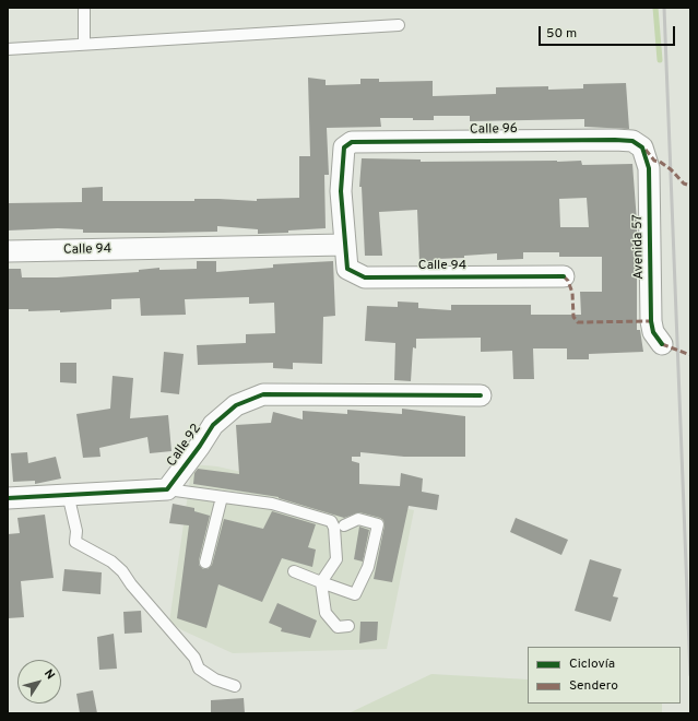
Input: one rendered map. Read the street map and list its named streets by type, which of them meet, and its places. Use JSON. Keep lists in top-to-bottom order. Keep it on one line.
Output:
{"streets":{"street":["Calle 96","Avenida 57","Calle 94","Calle 92"]},"crossings":[["Calle 96","Avenida 57"],["Calle 96","Calle 94"]],"legend":["Ciclovía","Sendero"],"scale_bar":"50 m","north":"top right"}
